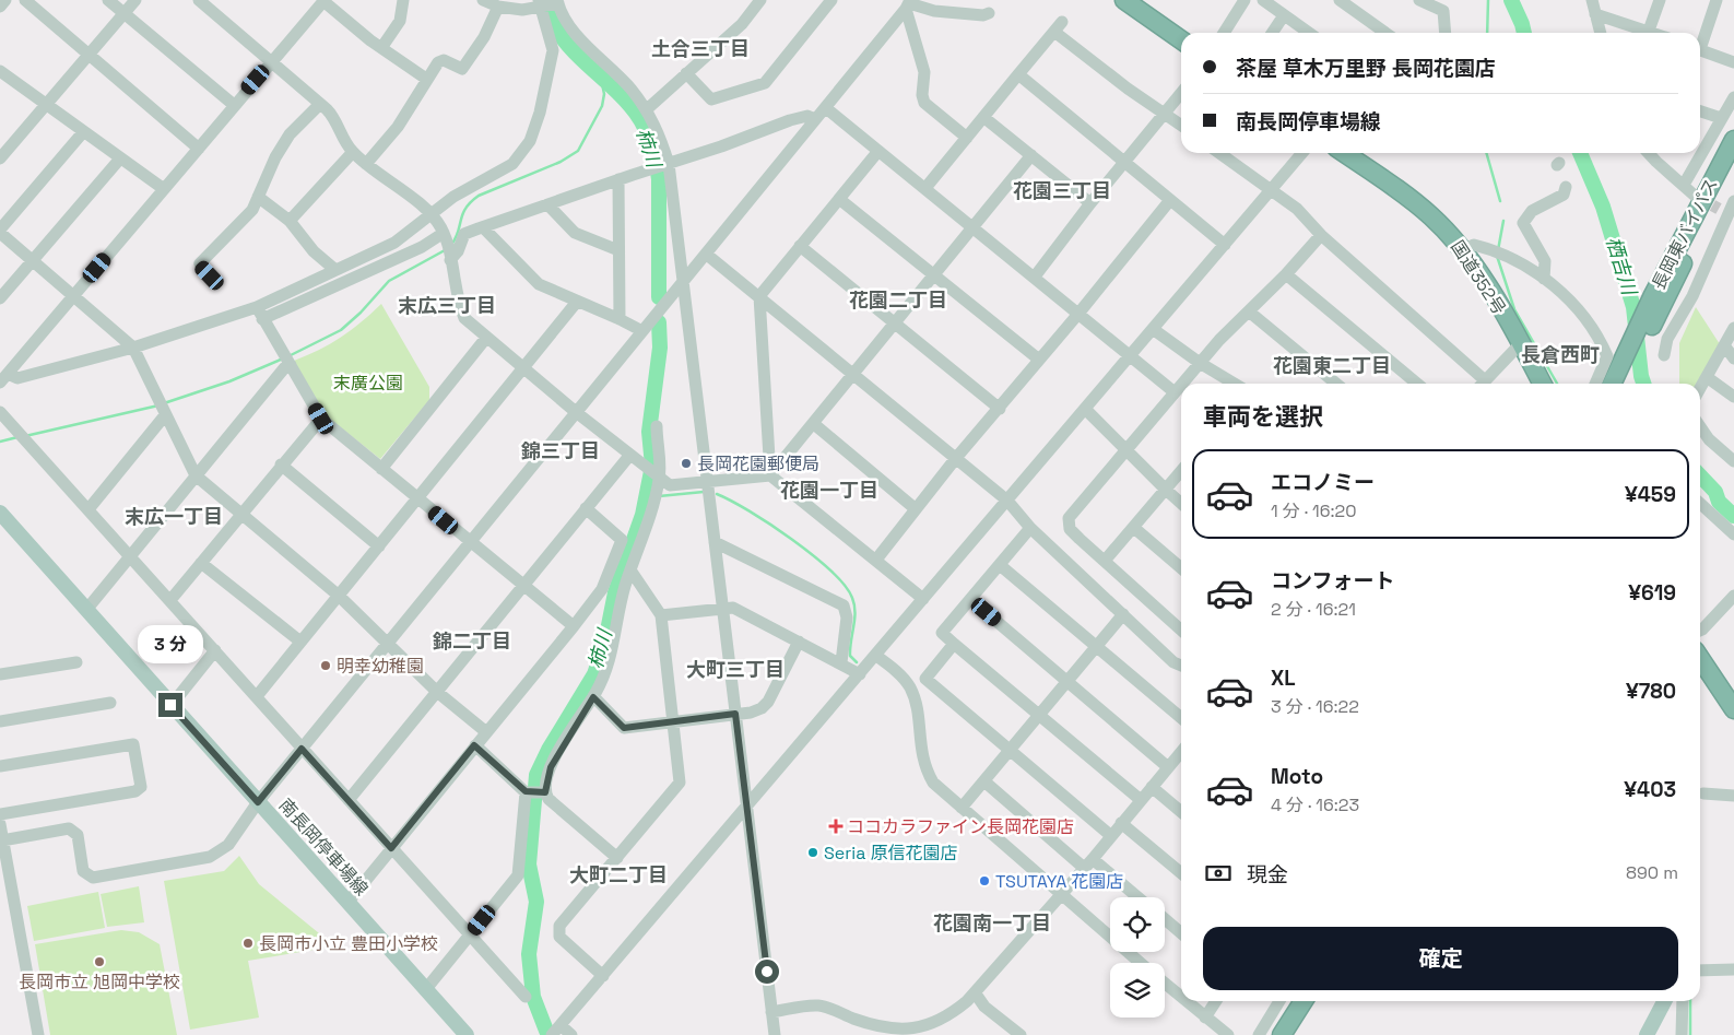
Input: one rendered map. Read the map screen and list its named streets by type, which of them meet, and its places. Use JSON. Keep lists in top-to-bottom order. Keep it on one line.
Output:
{"streets":{"highway":["長岡東バイパス","国道352号"],"main road":["南長岡停車場線"]},"districts":["土合三丁目","花園三丁目","花園二丁目","末広三丁目","長倉西町","花園東二丁目","錦三丁目","花園一丁目","末広一丁目","錦二丁目","大町三丁目","大町二丁目","花園南一丁目"],"water":["柿川","栖吉川"],"parks":["末廣公園"],"places":{"other":["長岡花園郵便局","明幸幼稚園","Seria 原信花園店","TSUTAYA 花園店","長岡市小立 豊田小学校","長岡市立 旭岡中学校"],"health":["ココカラファイン長岡花園店"]},"page":{"banner":["茶屋 草木万里野 長岡花園店","南長岡停車場線"],"heading":"車両を選択","list":[{"name":"エコノミー","note":"1 分 · 16:20","value":"¥459"},{"name":"コンフォート","note":"2 分 · 16:21","value":"¥619"},{"name":"XL","note":"3 分 · 16:22","value":"¥780"},{"name":"Moto","note":"4 分 · 16:23","value":"¥403"}],"bubble":"3 分","pay":["現金","890 m"],"buttons":"確定"}}
